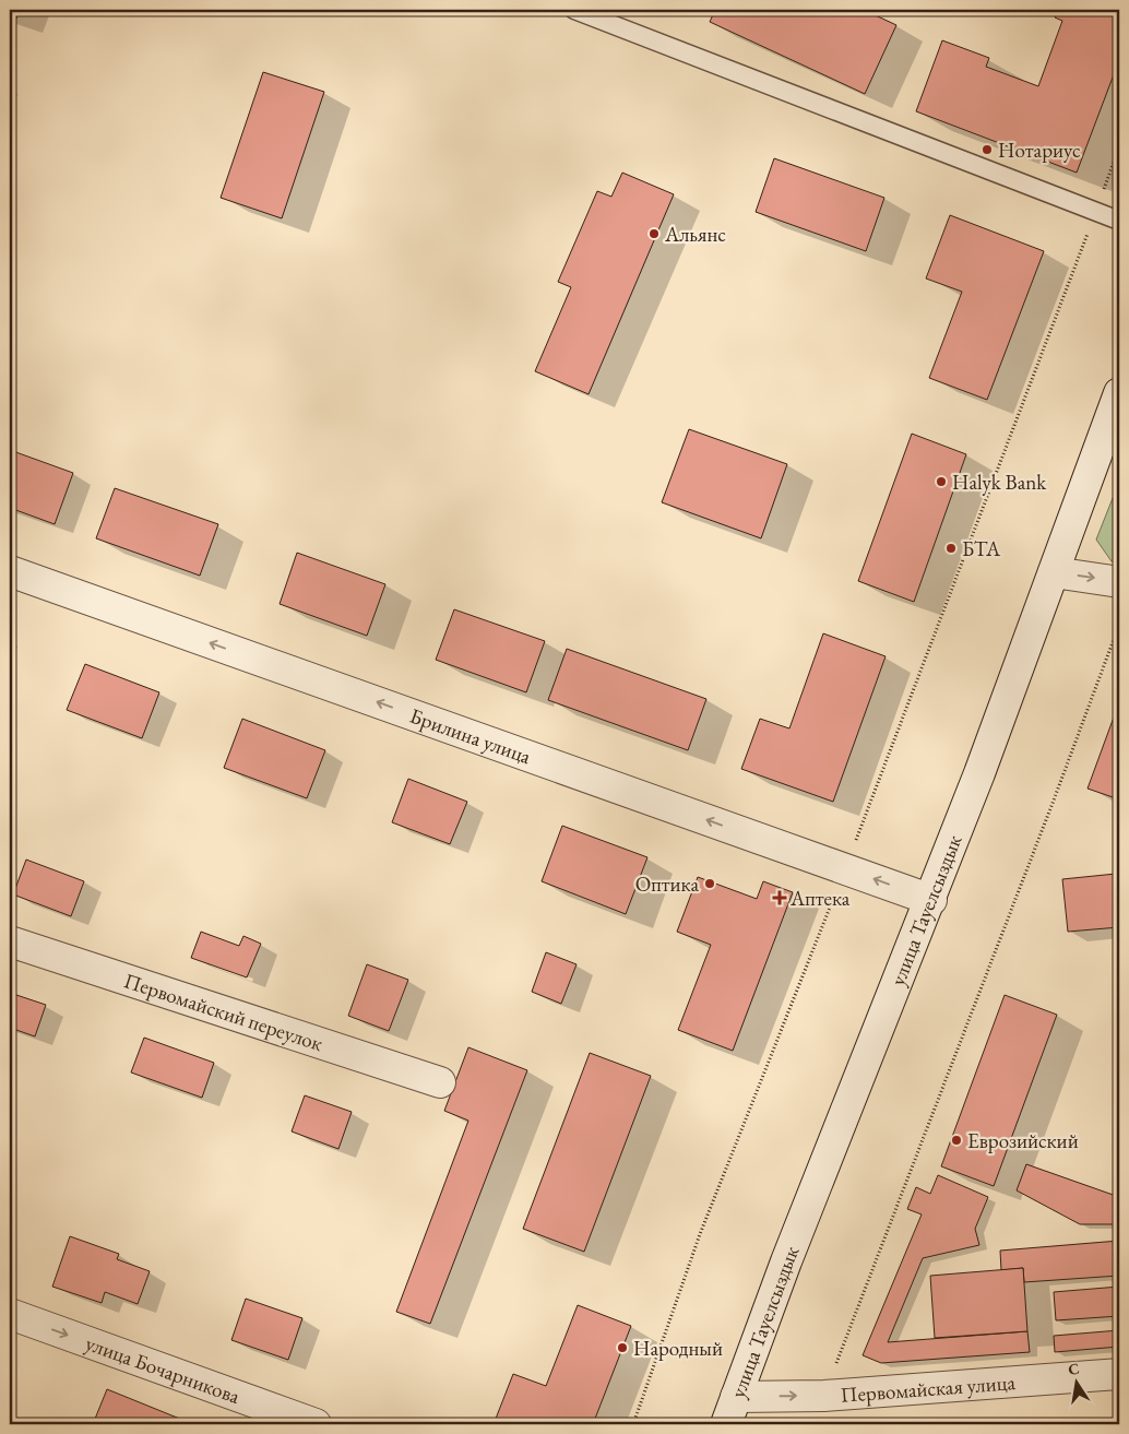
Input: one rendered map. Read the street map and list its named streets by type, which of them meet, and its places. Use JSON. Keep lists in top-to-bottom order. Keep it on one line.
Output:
{"streets":{"street":["Брилина улица","улица Тауелсыздык","Первомайский переулок","улица Бочарникова","Первомайская улица"]},"crossings":[["Брилина улица","улица Тауелсыздык"],["улица Тауелсыздык","Первомайская улица"]],"one_way":["Брилина улица","улица Бочарникова"],"places":{"other":["Нотариус","Альянс","Halyk Bank","БТА","Оптика","Еврозийский","Народный"],"health":["Аптека"]},"north":"top"}
